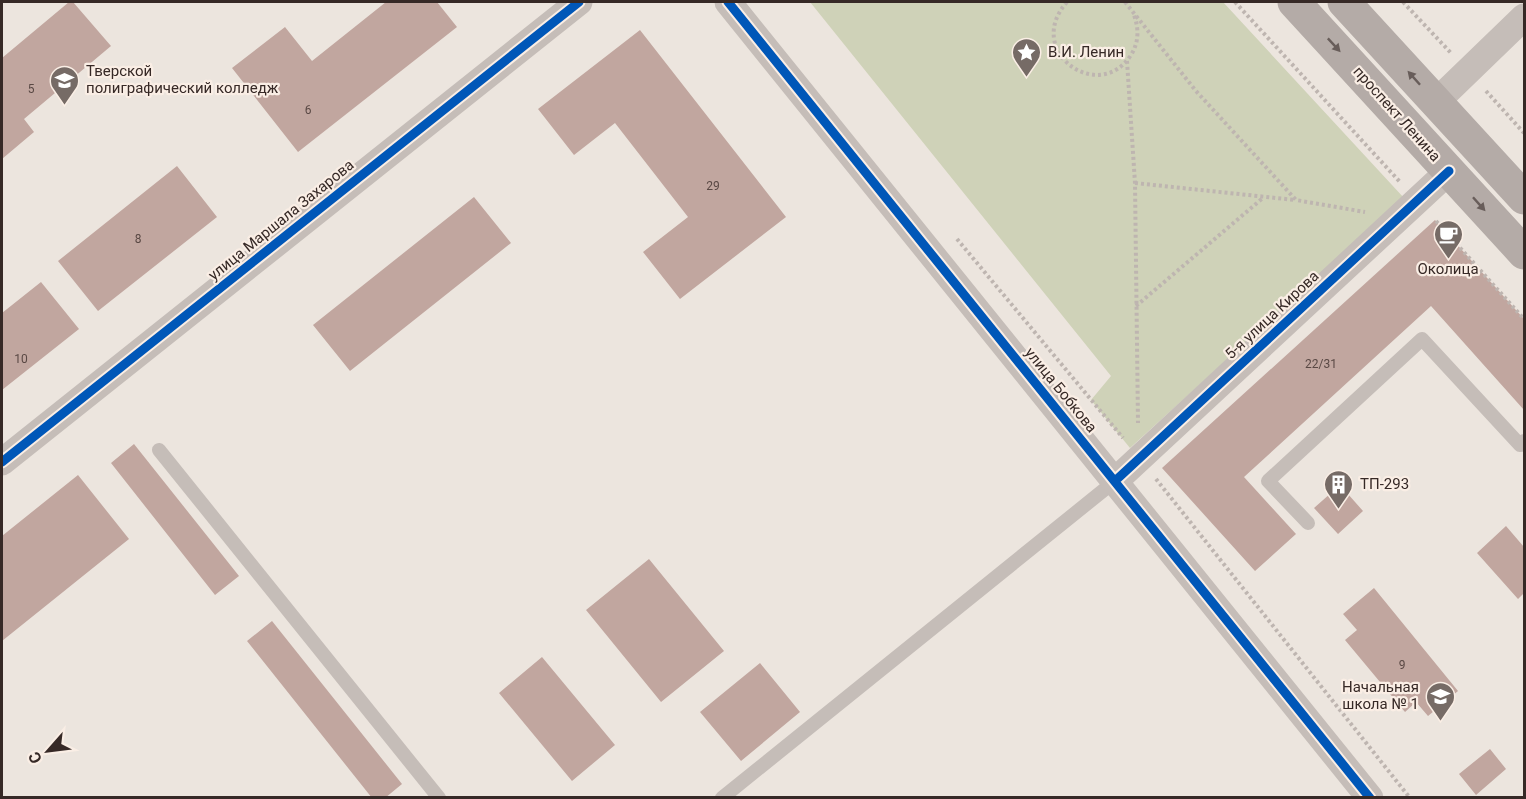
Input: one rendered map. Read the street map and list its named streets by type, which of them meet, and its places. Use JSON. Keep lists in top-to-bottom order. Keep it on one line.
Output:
{"streets":{"main road":["проспект Ленина"],"street":["улица Маршала Захарова","5-я улица Кирова","улица Бобкова"]},"crossings":[["проспект Ленина","5-я улица Кирова"],["5-я улица Кирова","улица Бобкова"]],"places":{"place":["В.И. Ленин"],"school or university":["Тверской полиграфический колледж","Начальная школа № 1"],"cafe":["Околица"],"building":["ТП-293"]},"house_numbers":["5","6","29","8","10","22/31","9"],"north":"bottom left"}
